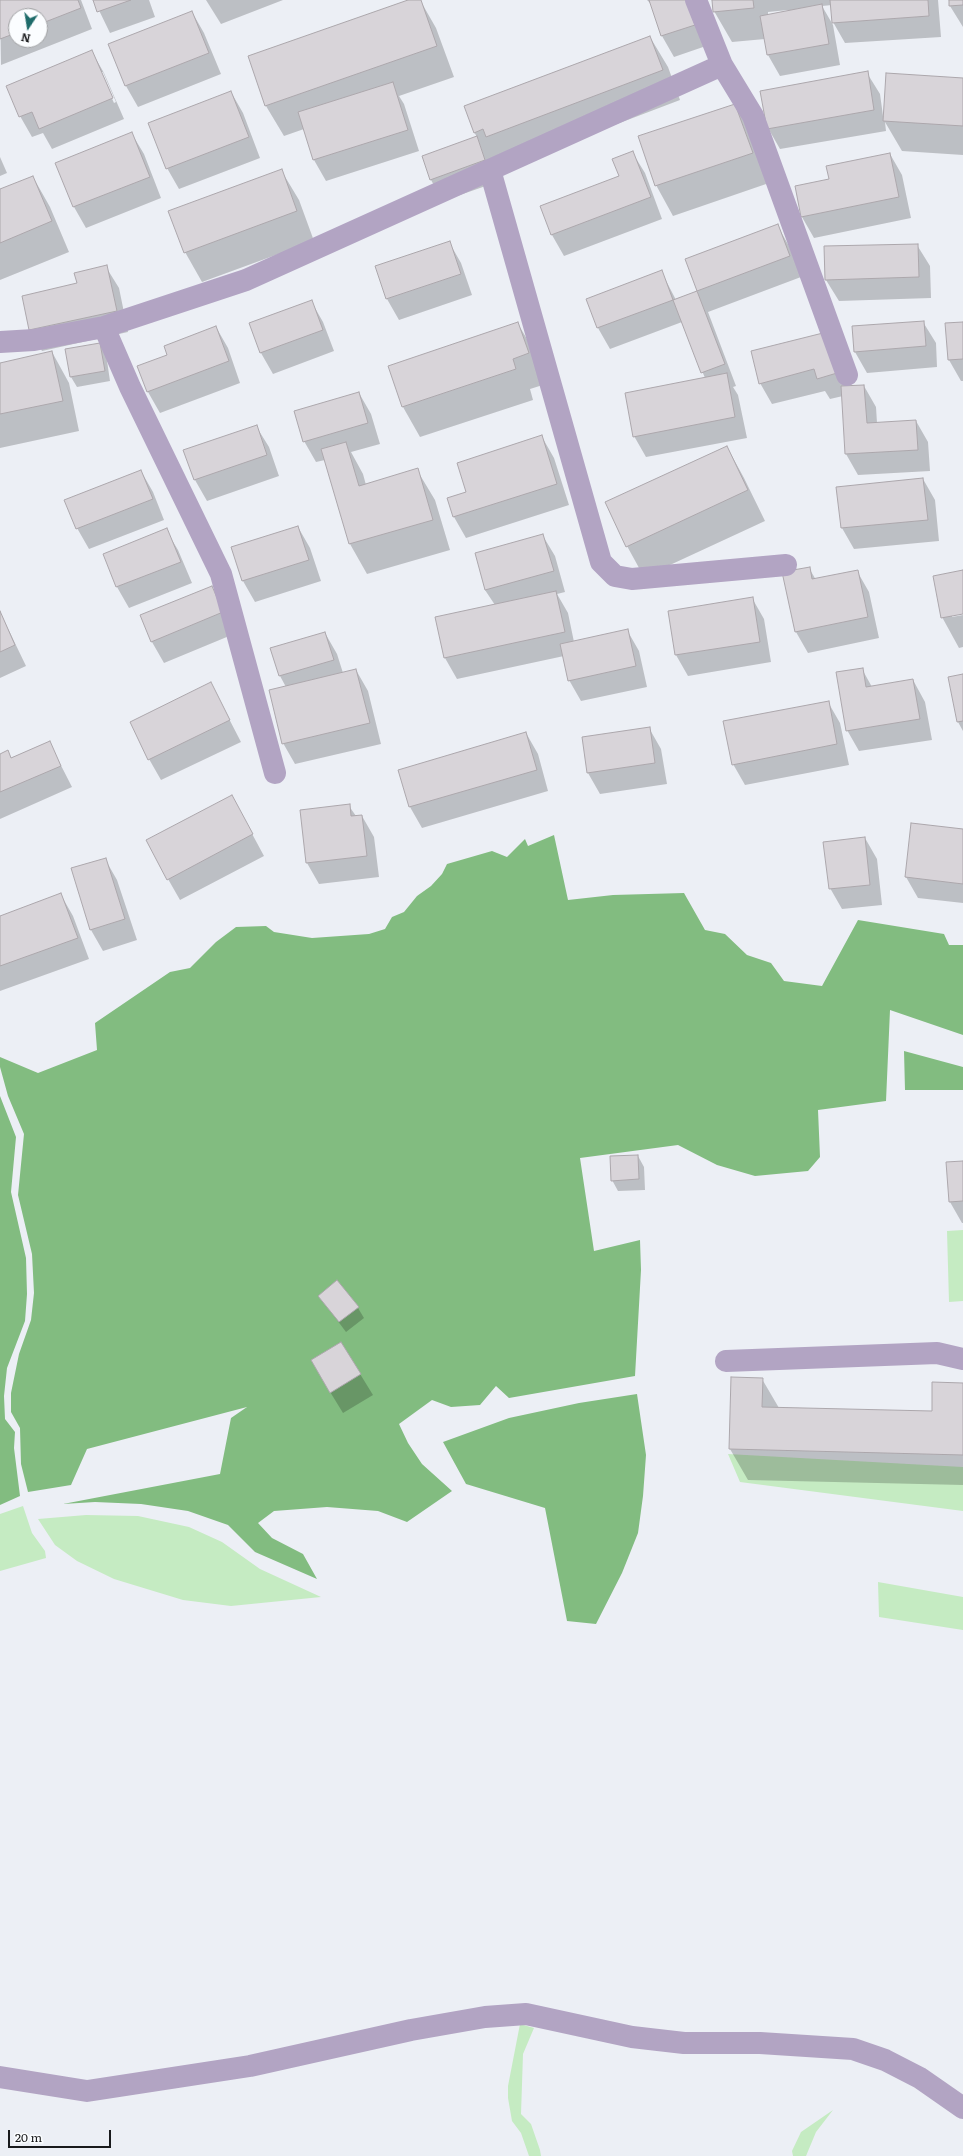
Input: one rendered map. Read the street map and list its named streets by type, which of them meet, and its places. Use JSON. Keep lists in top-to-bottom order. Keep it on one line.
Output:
{"scale_bar":"20 m","north":"bottom"}
